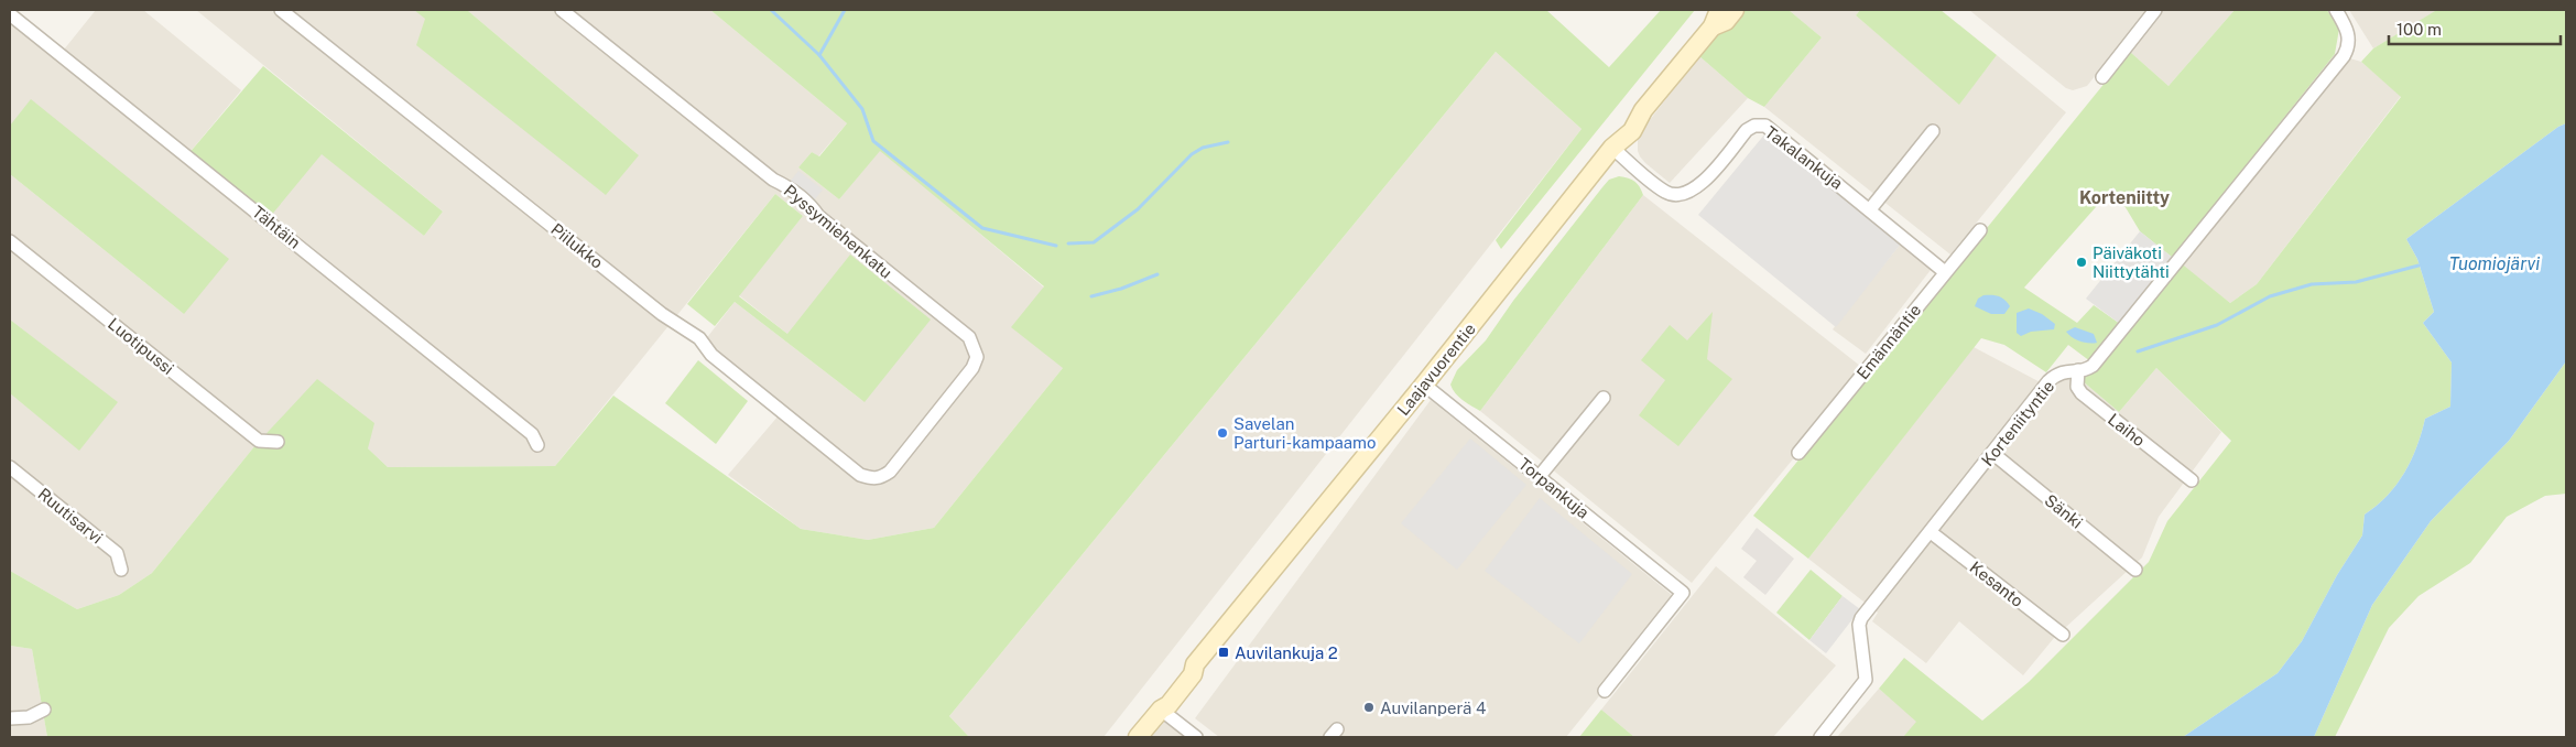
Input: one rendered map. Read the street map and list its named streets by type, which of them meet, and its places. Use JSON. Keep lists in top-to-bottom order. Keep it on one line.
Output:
{"streets":{"main road":["Laajavuorentie"],"street":["Takalankuja","Tähtäin","Pyssymiehenkatu","Piilukko","Emännäntie","Luotipussi","Korteniityntie","Laiho","Torpankuja","Sänki","Ruutisarvi","Kesanto"]},"crossings":[["Takalankuja","Emännäntie"],["Takalankuja","Laajavuorentie"],["Pyssymiehenkatu","Piilukko"],["Laajavuorentie","Torpankuja"],["Korteniityntie","Laiho"],["Korteniityntie","Sänki"],["Korteniityntie","Kesanto"]],"districts":["Korteniitty"],"water":["Tuomiojärvi"],"places":{"other":["Päiväkoti Niittytähti","Savelan Parturi-kampaamo","Auvilanperä 4"],"transit":["Auvilankuja 2"]},"scale_bar":"100 m"}
